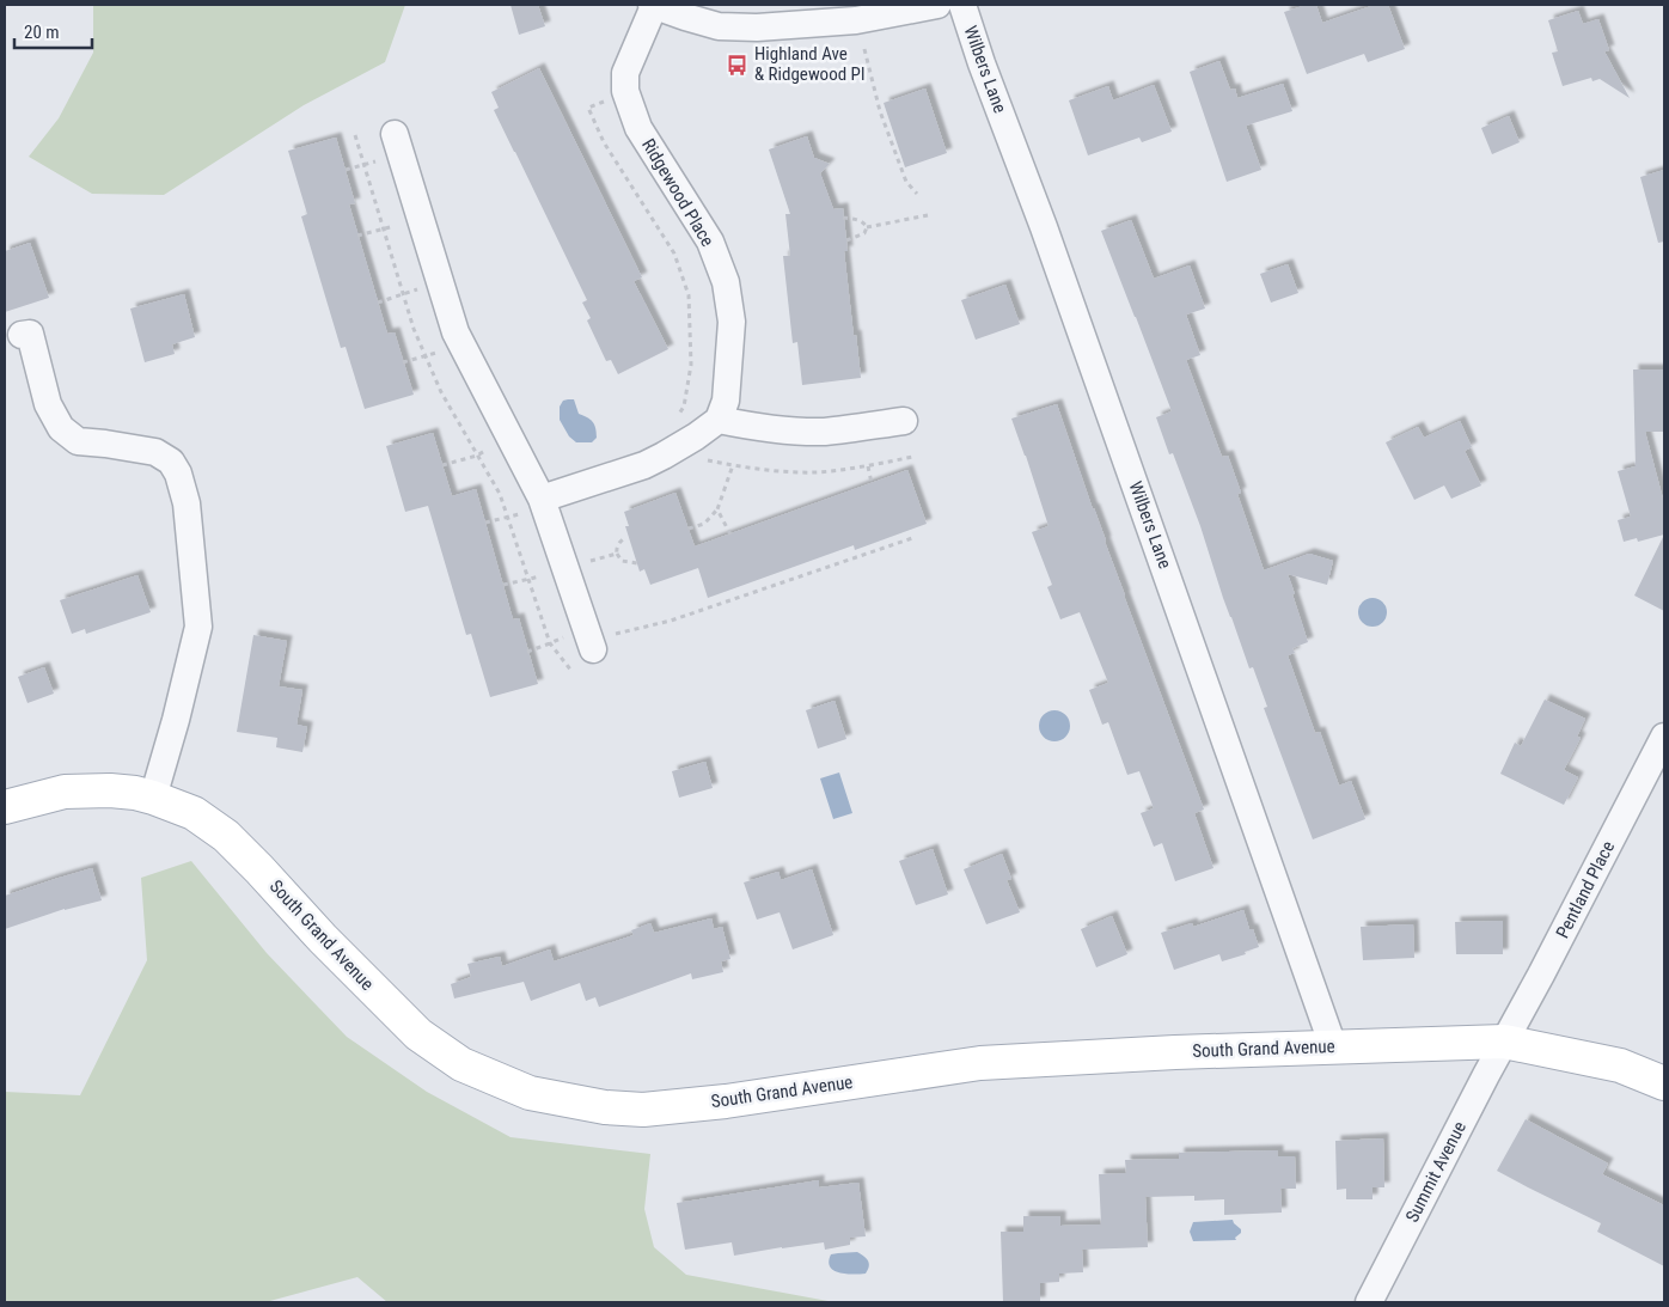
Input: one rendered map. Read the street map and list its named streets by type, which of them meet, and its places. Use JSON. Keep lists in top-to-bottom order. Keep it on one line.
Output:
{"streets":{"main road":["South Grand Avenue"],"street":["Wilbers Lane","Ridgewood Place","Pentland Place","Summit Avenue"]},"crossings":[["Wilbers Lane","South Grand Avenue"],["Pentland Place","South Grand Avenue"],["Pentland Place","Summit Avenue"],["South Grand Avenue","Summit Avenue"]],"places":{"bus stop":["Highland Ave & Ridgewood Pl"]},"scale_bar":"20 m"}
